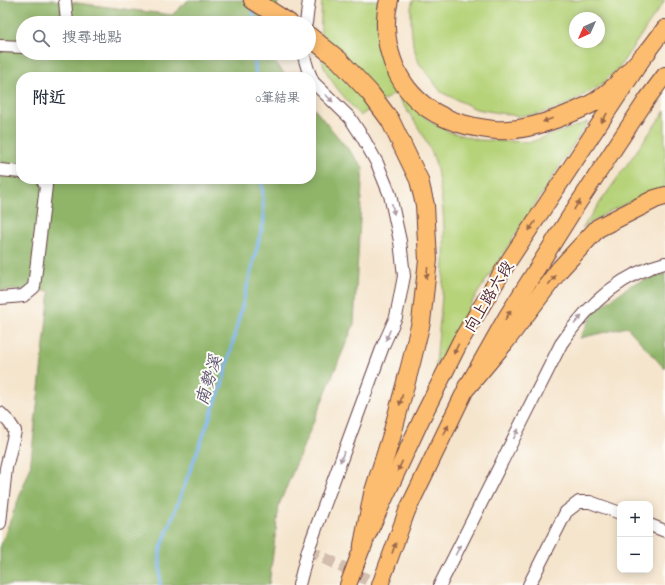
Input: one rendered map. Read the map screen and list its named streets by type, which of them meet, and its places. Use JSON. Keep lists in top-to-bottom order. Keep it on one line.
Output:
{"streets":{"main road":["向上路六段"]},"water":["南勢溪"],"north":"bottom left","page":{"search":"搜尋地點","heading":["附近","0筆結果"],"map_buttons":["+","−"]}}
